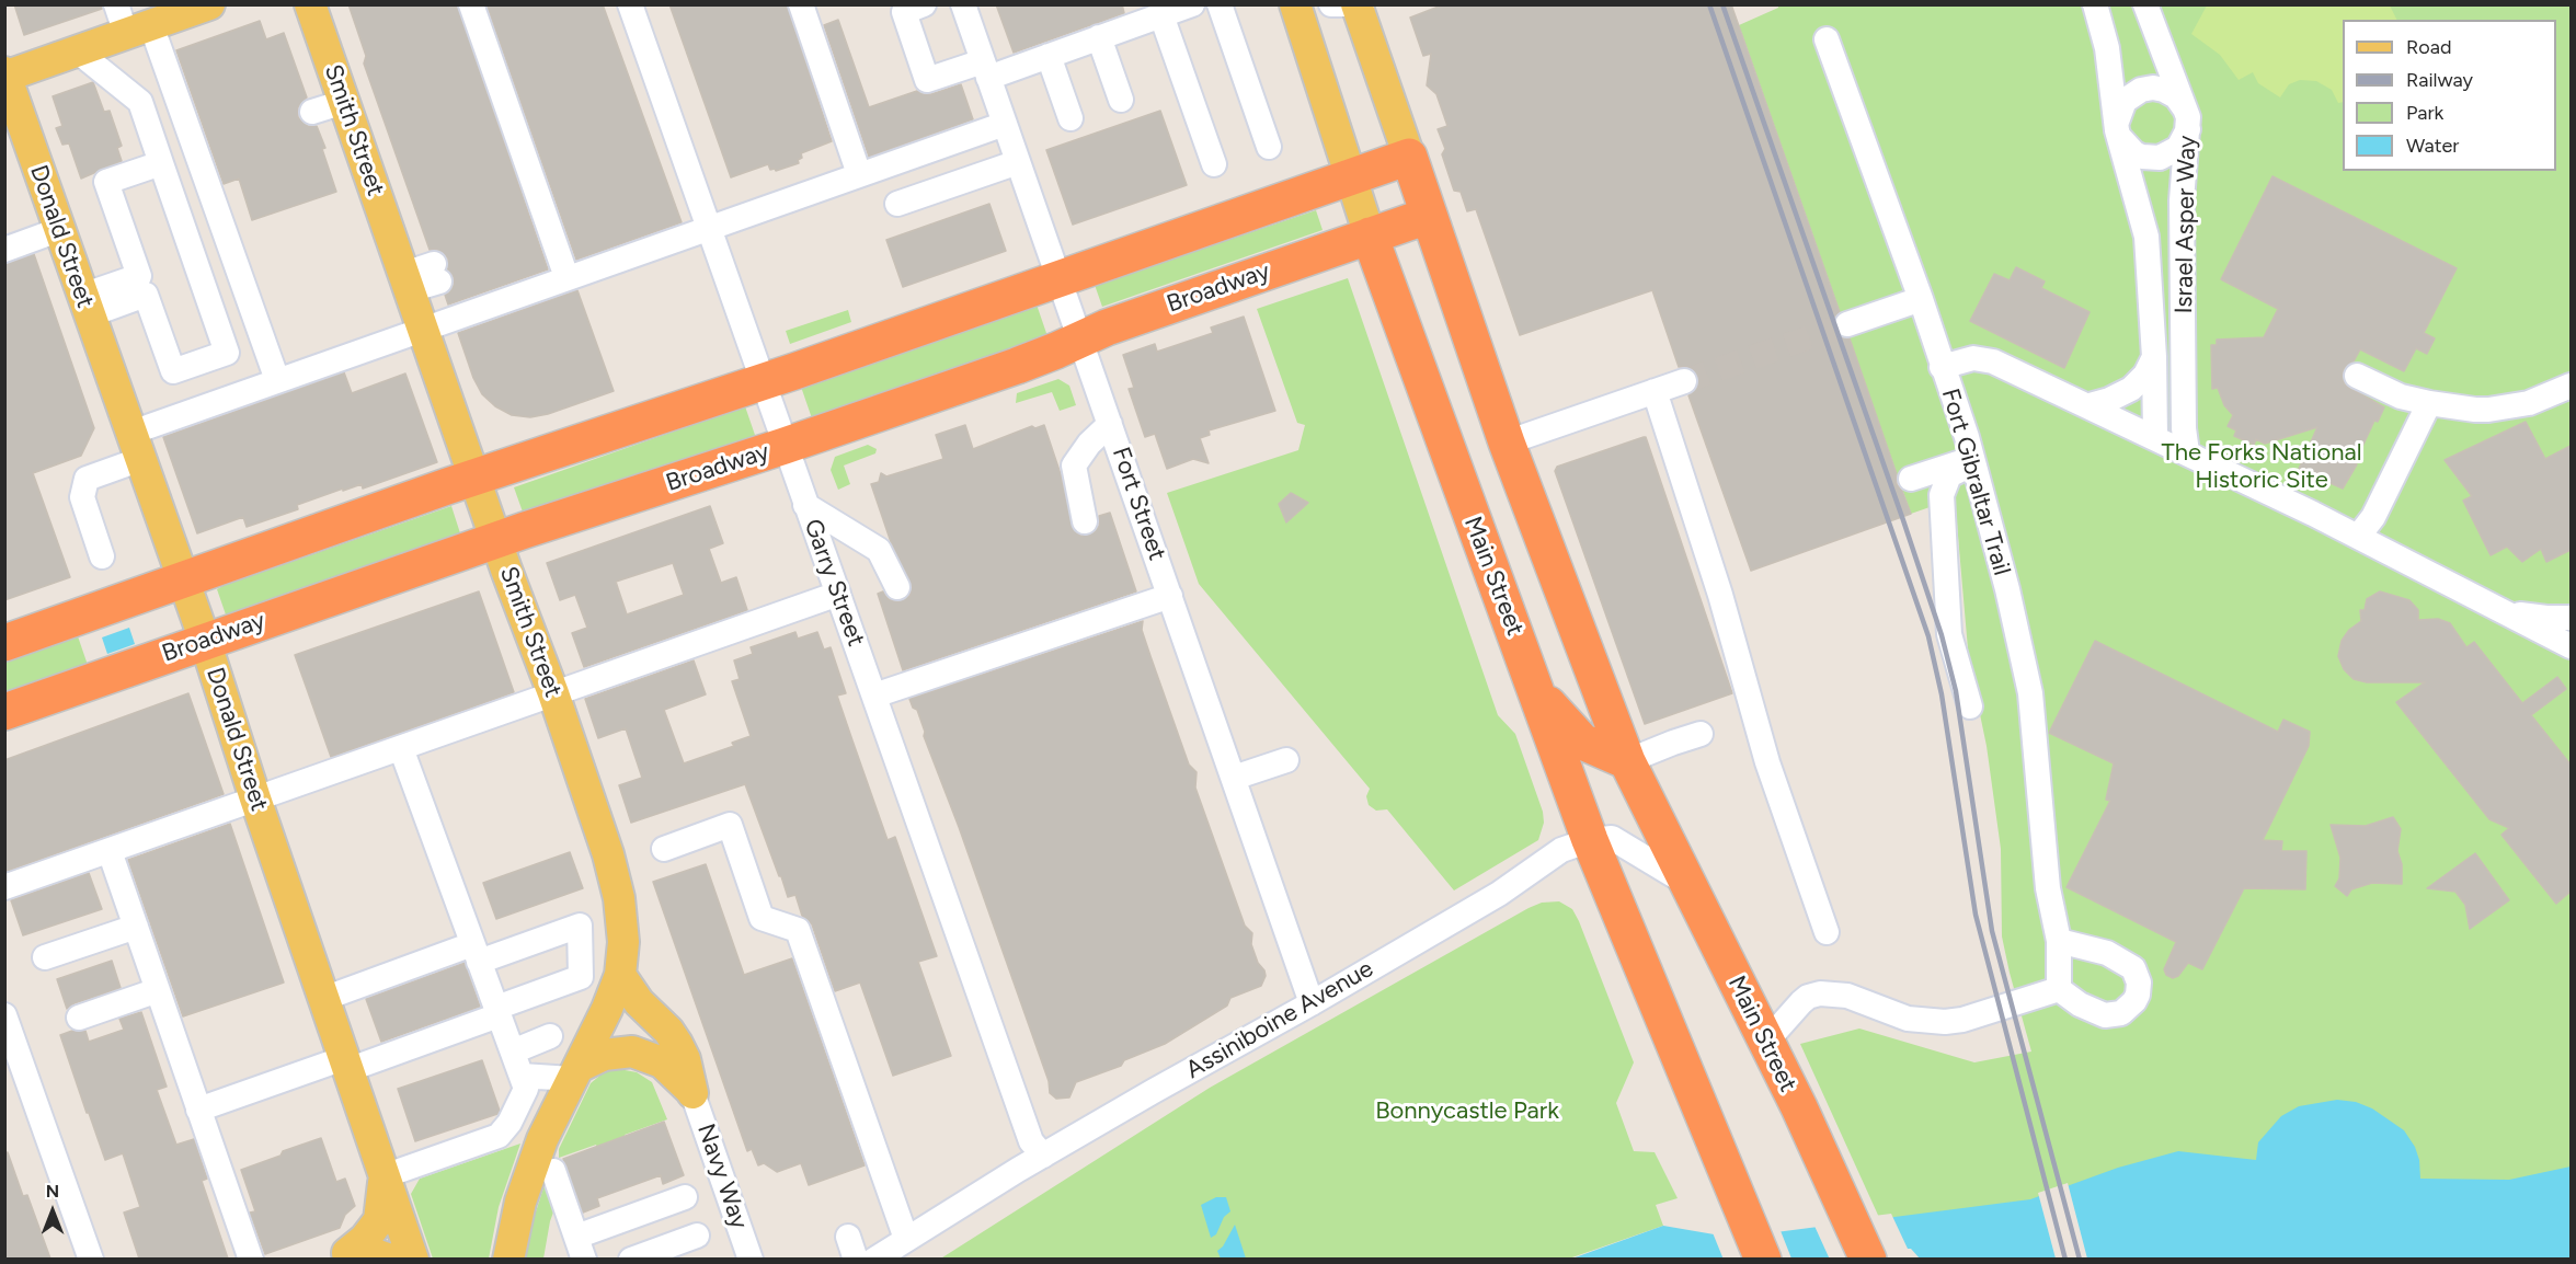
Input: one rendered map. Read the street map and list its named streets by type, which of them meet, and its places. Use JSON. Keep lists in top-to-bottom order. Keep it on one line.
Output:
{"streets":{"highway":["Broadway","Main Street"],"main road":["Smith Street","Donald Street"],"street":["Israel Asper Way","Fort Gibraltar Trail","Fort Street","Garry Street","Assiniboine Avenue","Navy Way"]},"crossings":[["Smith Street","Broadway"],["Donald Street","Broadway"],["Broadway","Fort Street"],["Broadway","Main Street"],["Broadway","Garry Street"],["Fort Street","Assiniboine Avenue"],["Main Street","Assiniboine Avenue"],["Garry Street","Assiniboine Avenue"]],"parks":["The Forks National Historic Site","Bonnycastle Park"],"legend":["Road","Railway","Park","Water"],"north":"top"}
